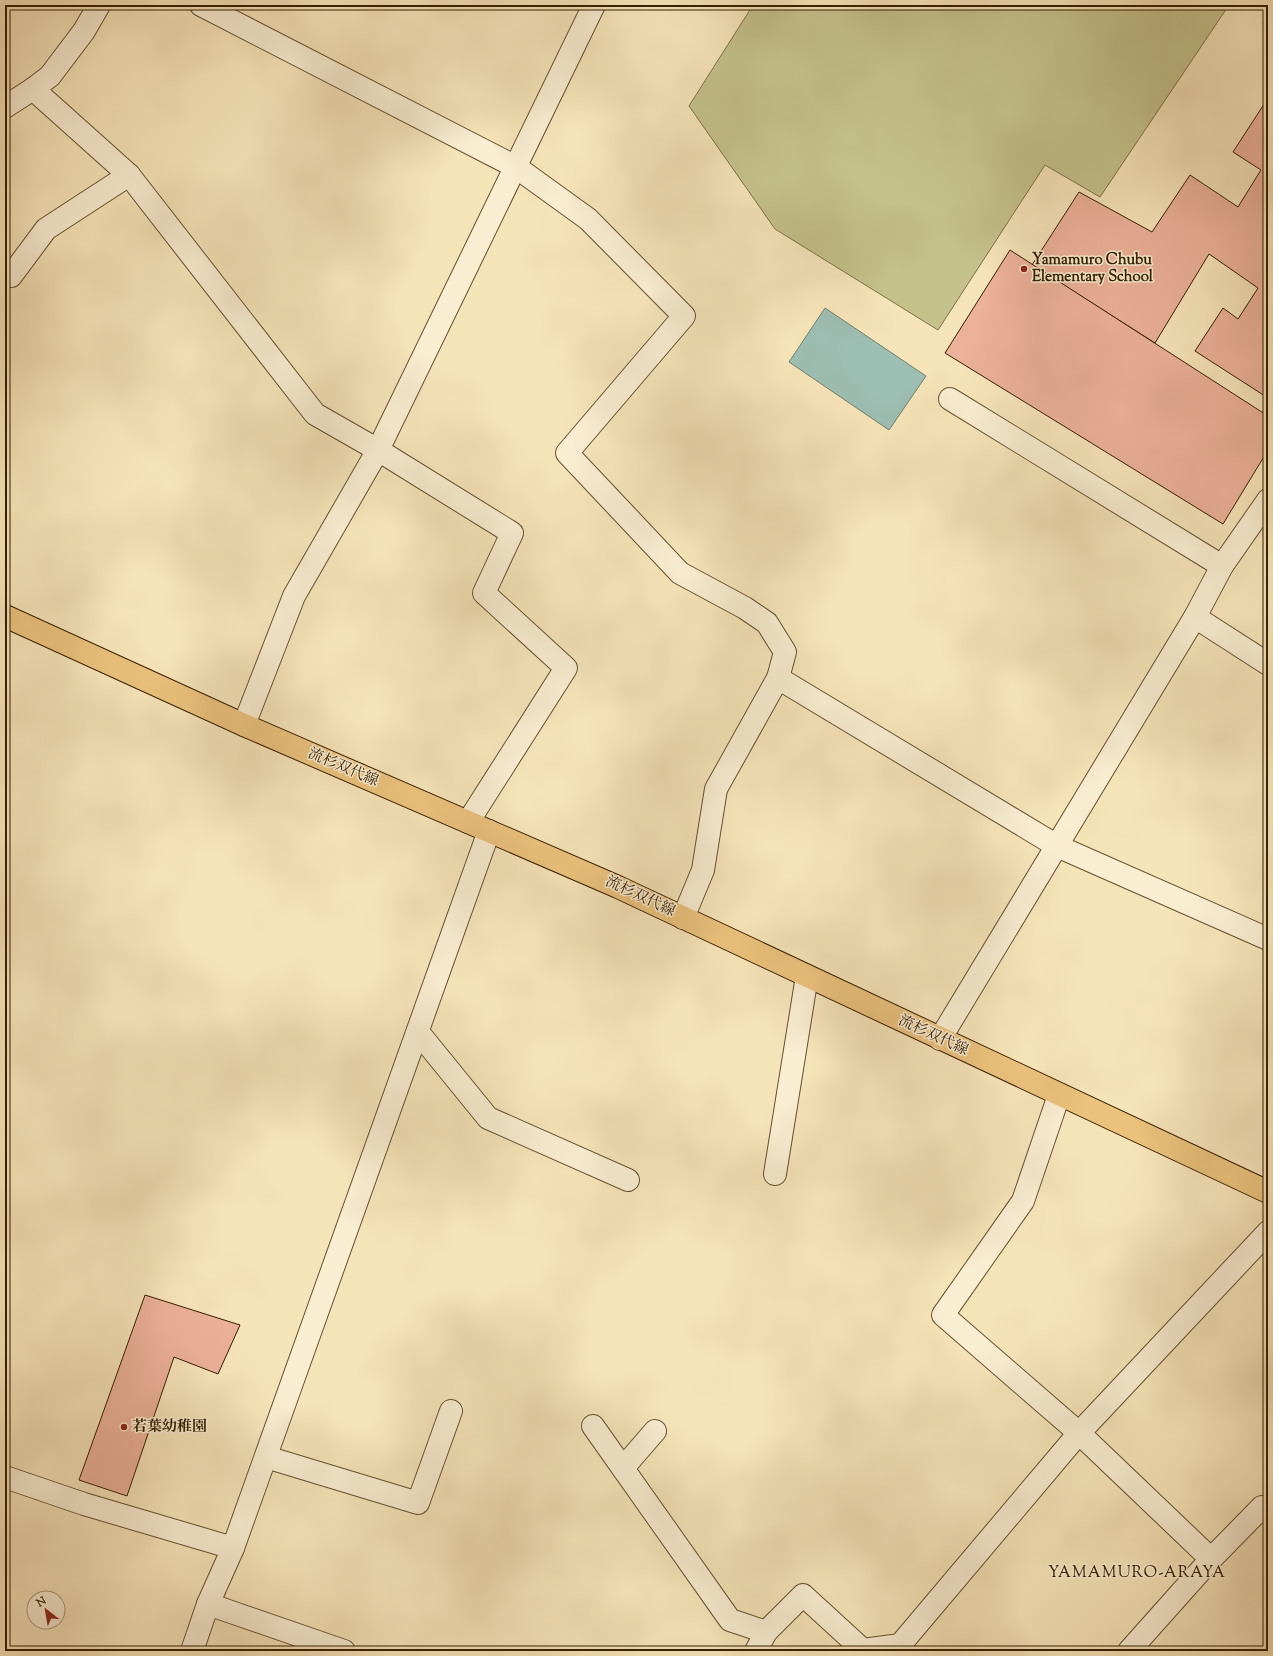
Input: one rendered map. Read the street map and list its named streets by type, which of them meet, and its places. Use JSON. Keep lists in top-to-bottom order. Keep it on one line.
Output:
{"streets":{"main road":["流杉双代線"]},"districts":["YAMAMURO-ARAYA"],"places":["Yamamuro Chubu Elementary School","若葉幼稚園"],"north":"top left"}
